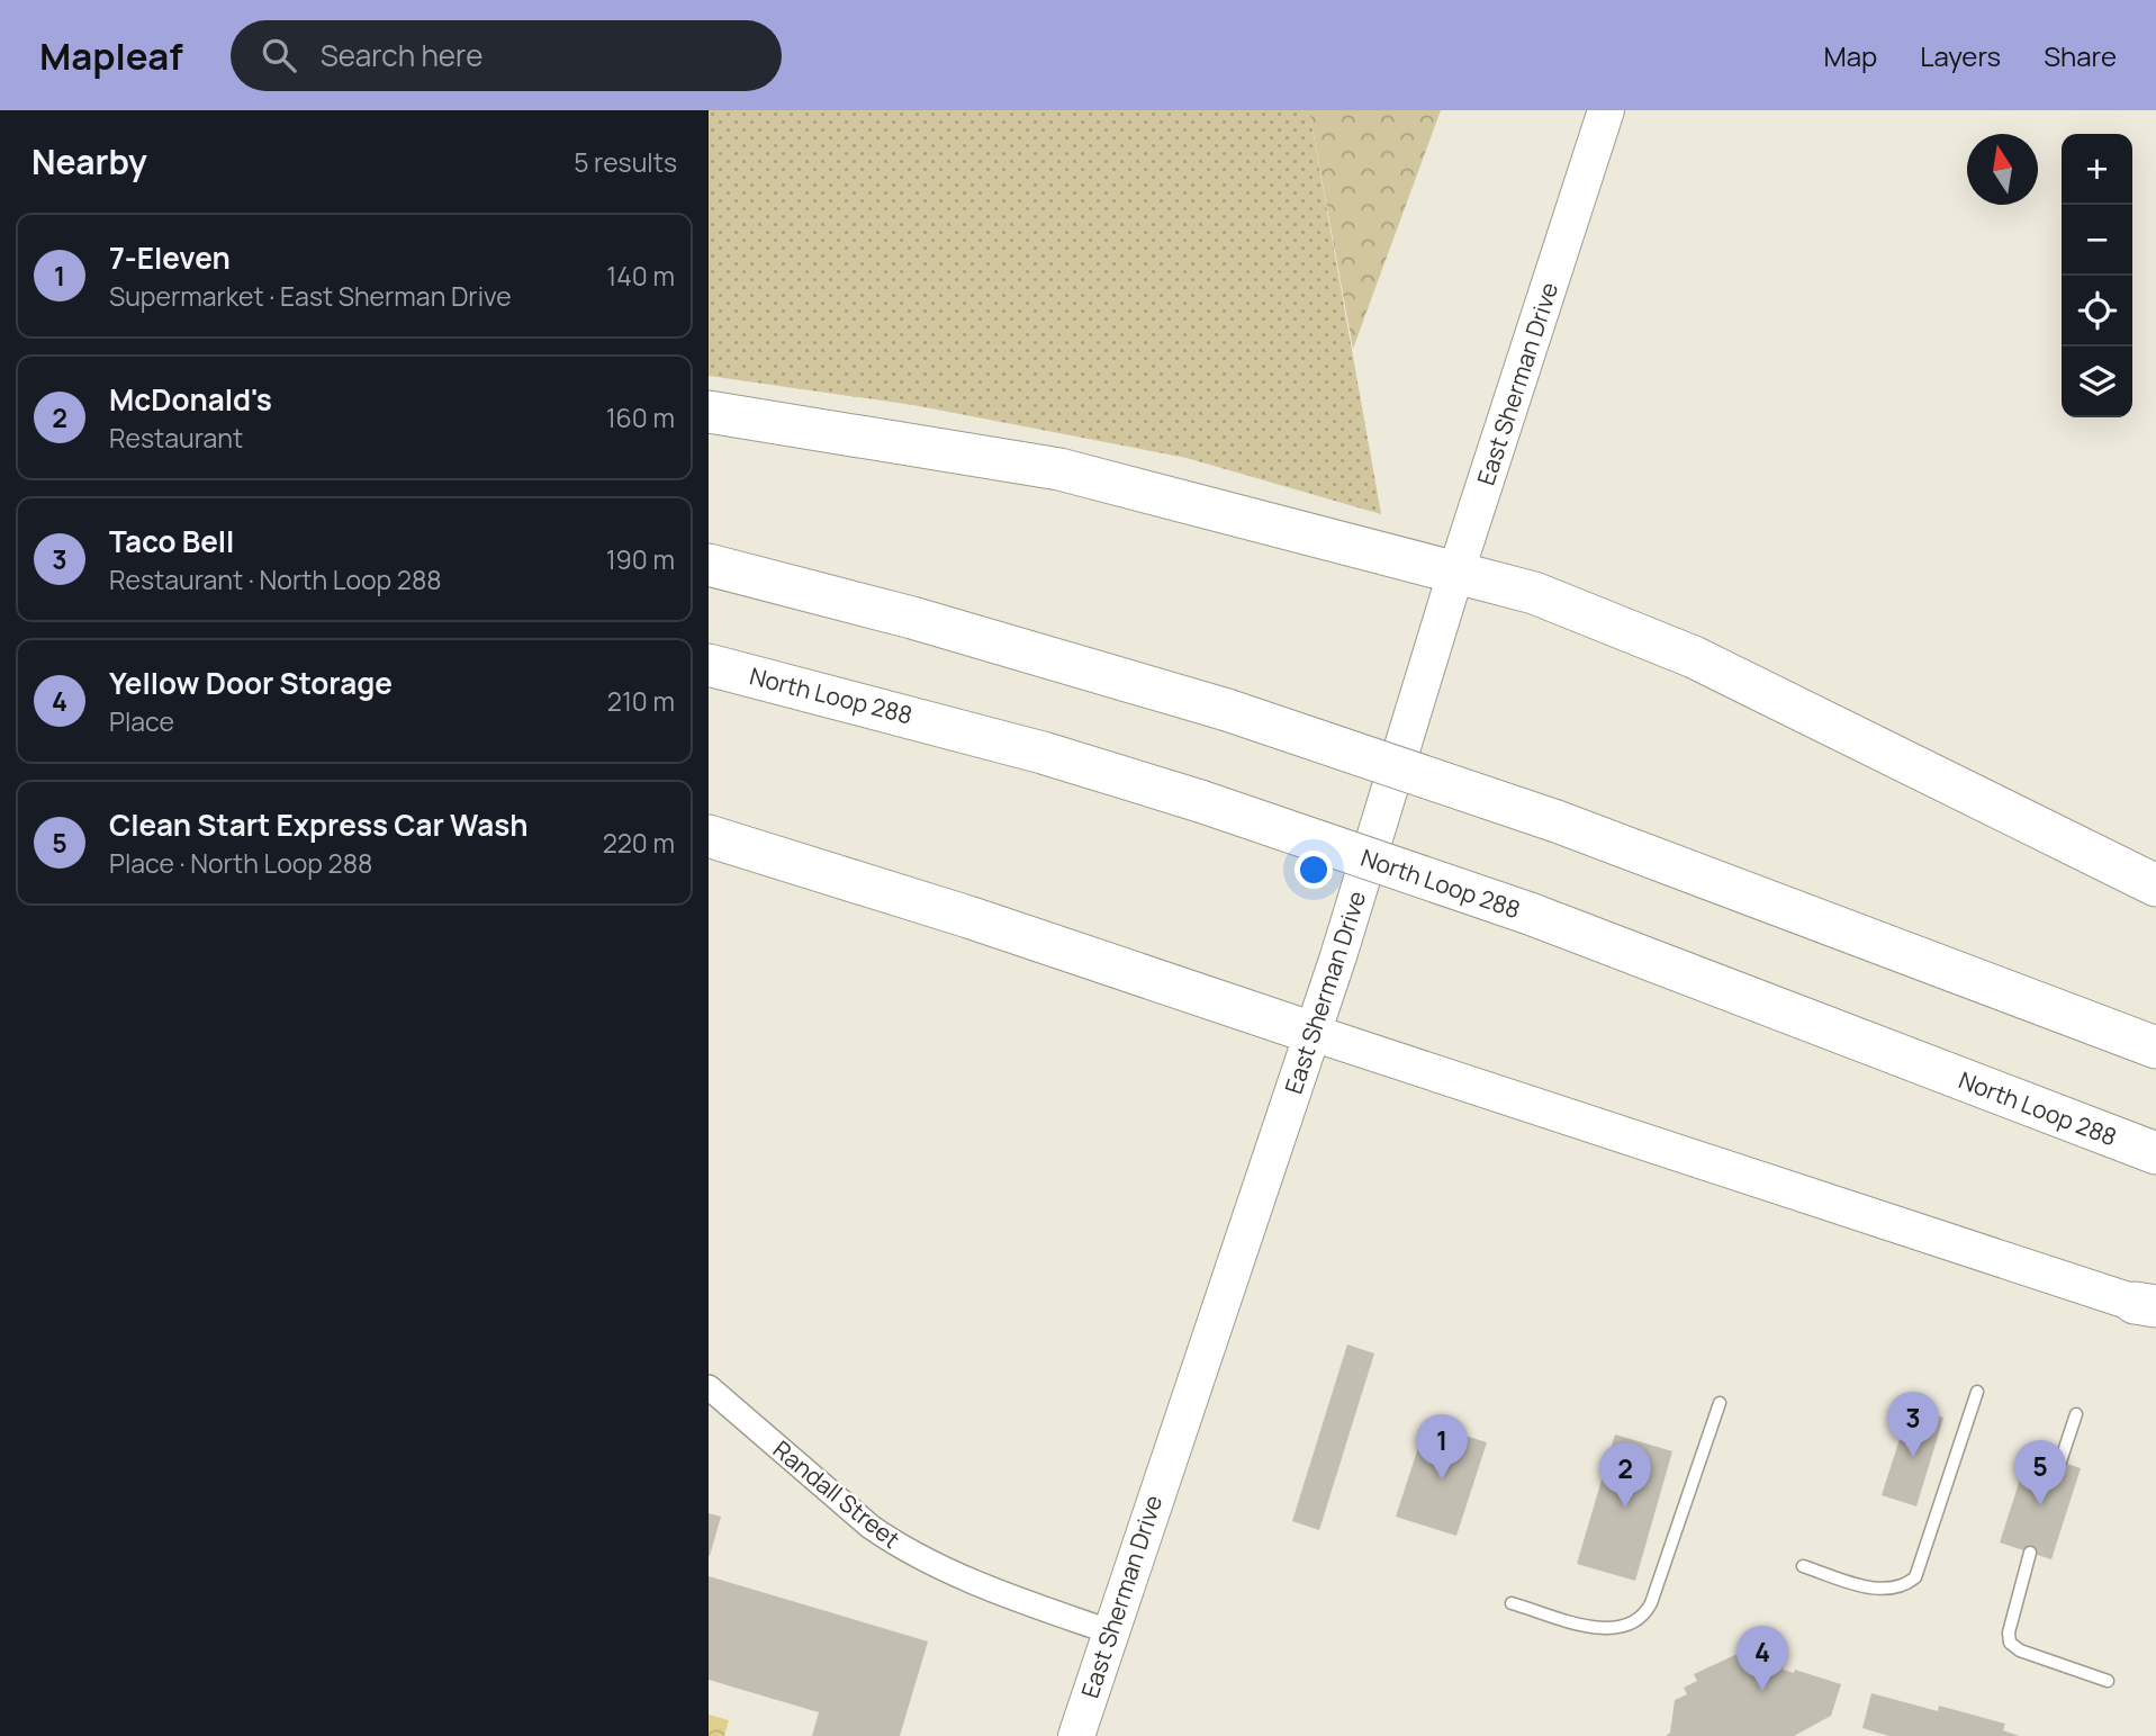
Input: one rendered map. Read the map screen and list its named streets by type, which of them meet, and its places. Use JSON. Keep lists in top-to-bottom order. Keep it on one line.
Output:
{"streets":{"highway":["North Loop 288"],"main road":["East Sherman Drive"],"street":["Randall Street"]},"crossings":[["East Sherman Drive","Randall Street"]],"north":"top","page":{"header":"Mapleaf","search":"Search here","nav":["Map","Layers","Share"],"heading":["Nearby","5 results"],"map_buttons":["+","−"],"list":[{"mark":"1","name":"7-Eleven","note":"Supermarket · East Sherman Drive","value":"140 m"},{"mark":"2","name":"McDonald's","note":"Restaurant","value":"160 m"},{"mark":"3","name":"Taco Bell","note":"Restaurant · North Loop 288","value":"190 m"},{"mark":"4","name":"Yellow Door Storage","note":"Place","value":"210 m"},{"mark":"5","name":"Clean Start Express Car Wash","note":"Place · North Loop 288","value":"220 m"}],"pins":["3","1","5","2","4"]}}
